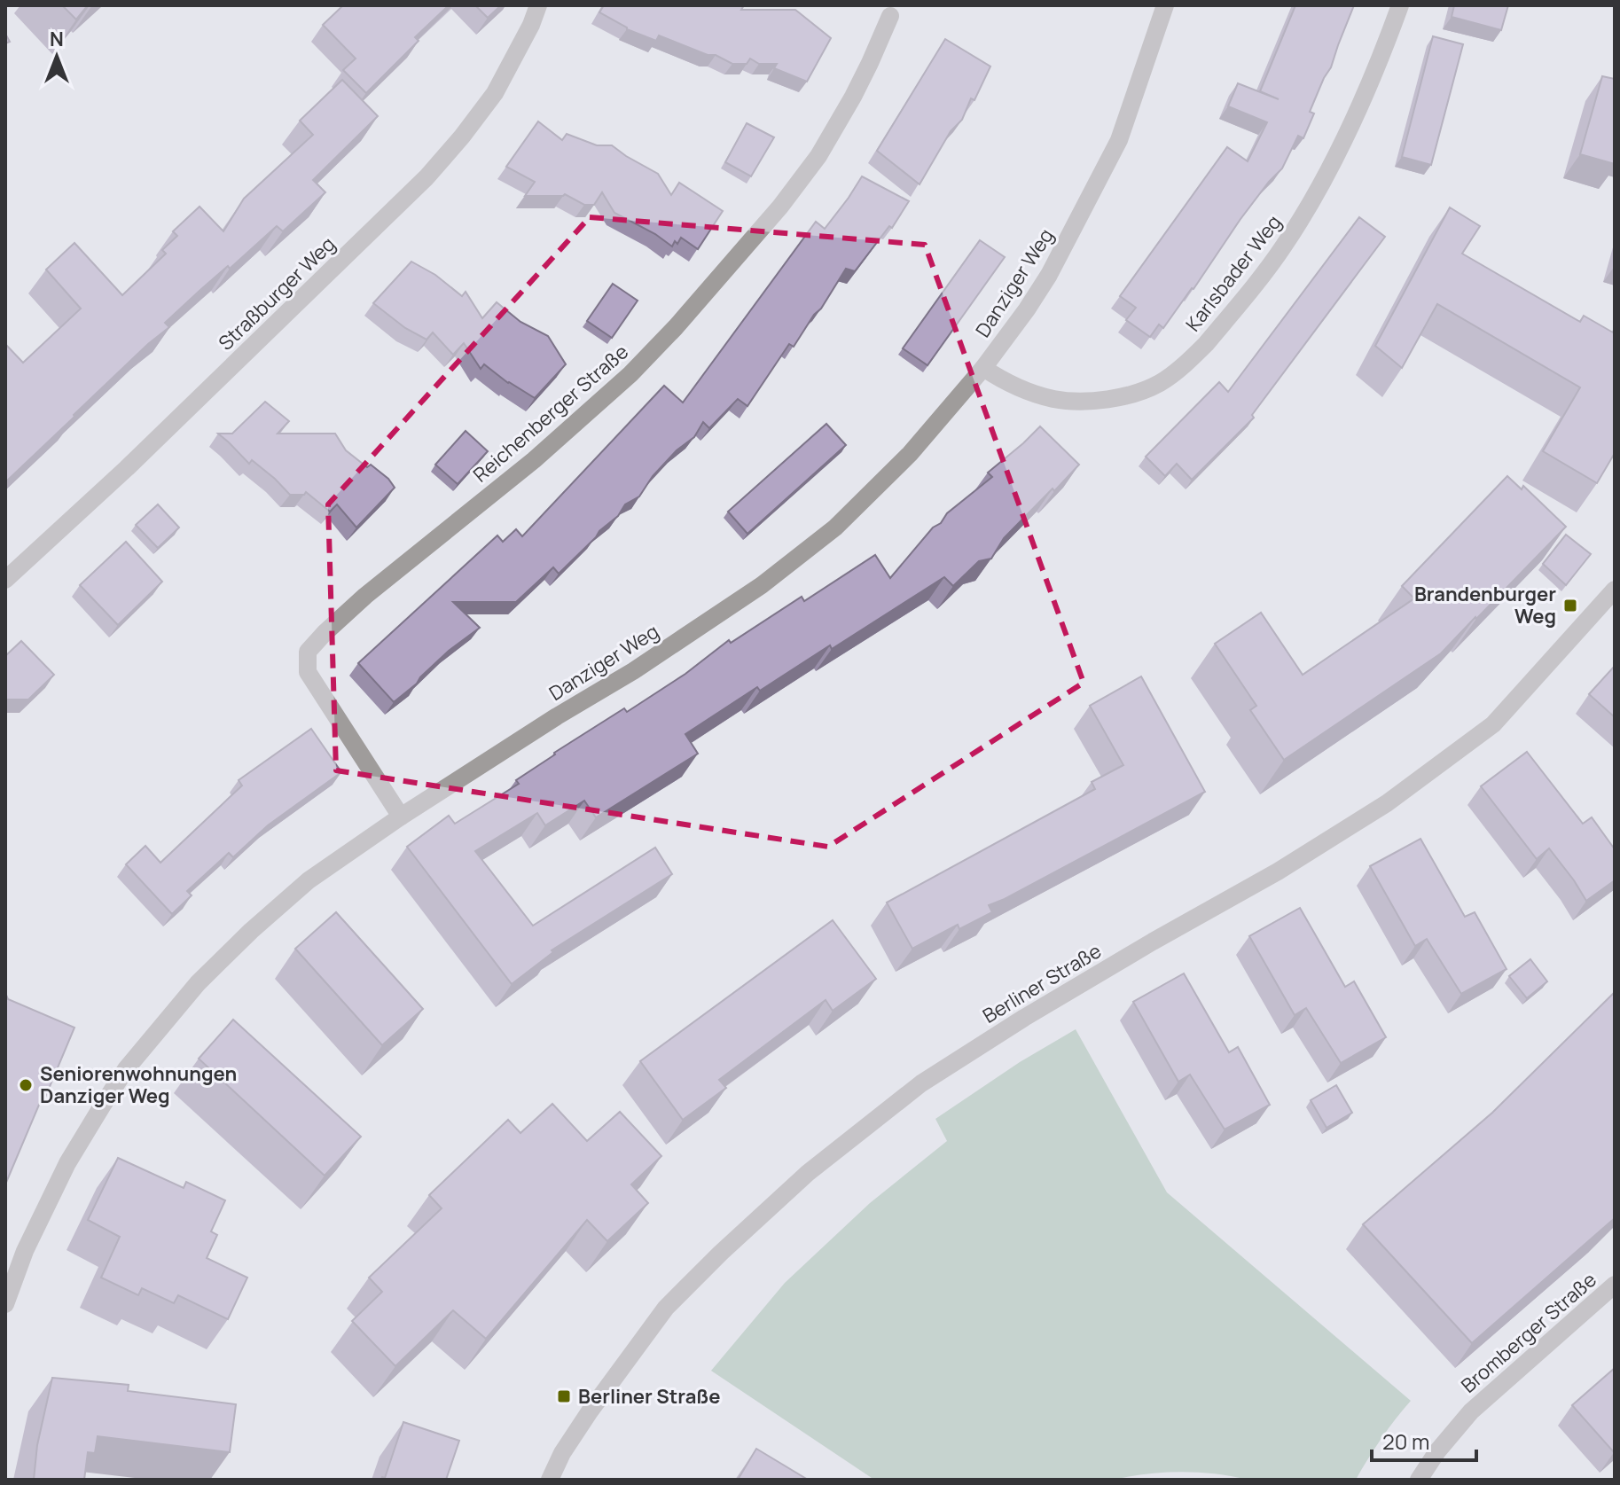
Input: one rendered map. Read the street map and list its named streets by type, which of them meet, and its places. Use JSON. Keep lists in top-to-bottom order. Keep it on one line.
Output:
{"streets":{"street":["Karlsbader Weg","Danziger Weg","Straßburger Weg","Reichenberger Straße","Berliner Straße","Bromberger Straße"]},"crossings":[["Karlsbader Weg","Danziger Weg"],["Danziger Weg","Reichenberger Straße"]],"places":{"transit":["Brandenburger Weg","Berliner Straße"],"other":["Seniorenwohnungen Danziger Weg"]},"scale_bar":"20 m","north":"top"}
